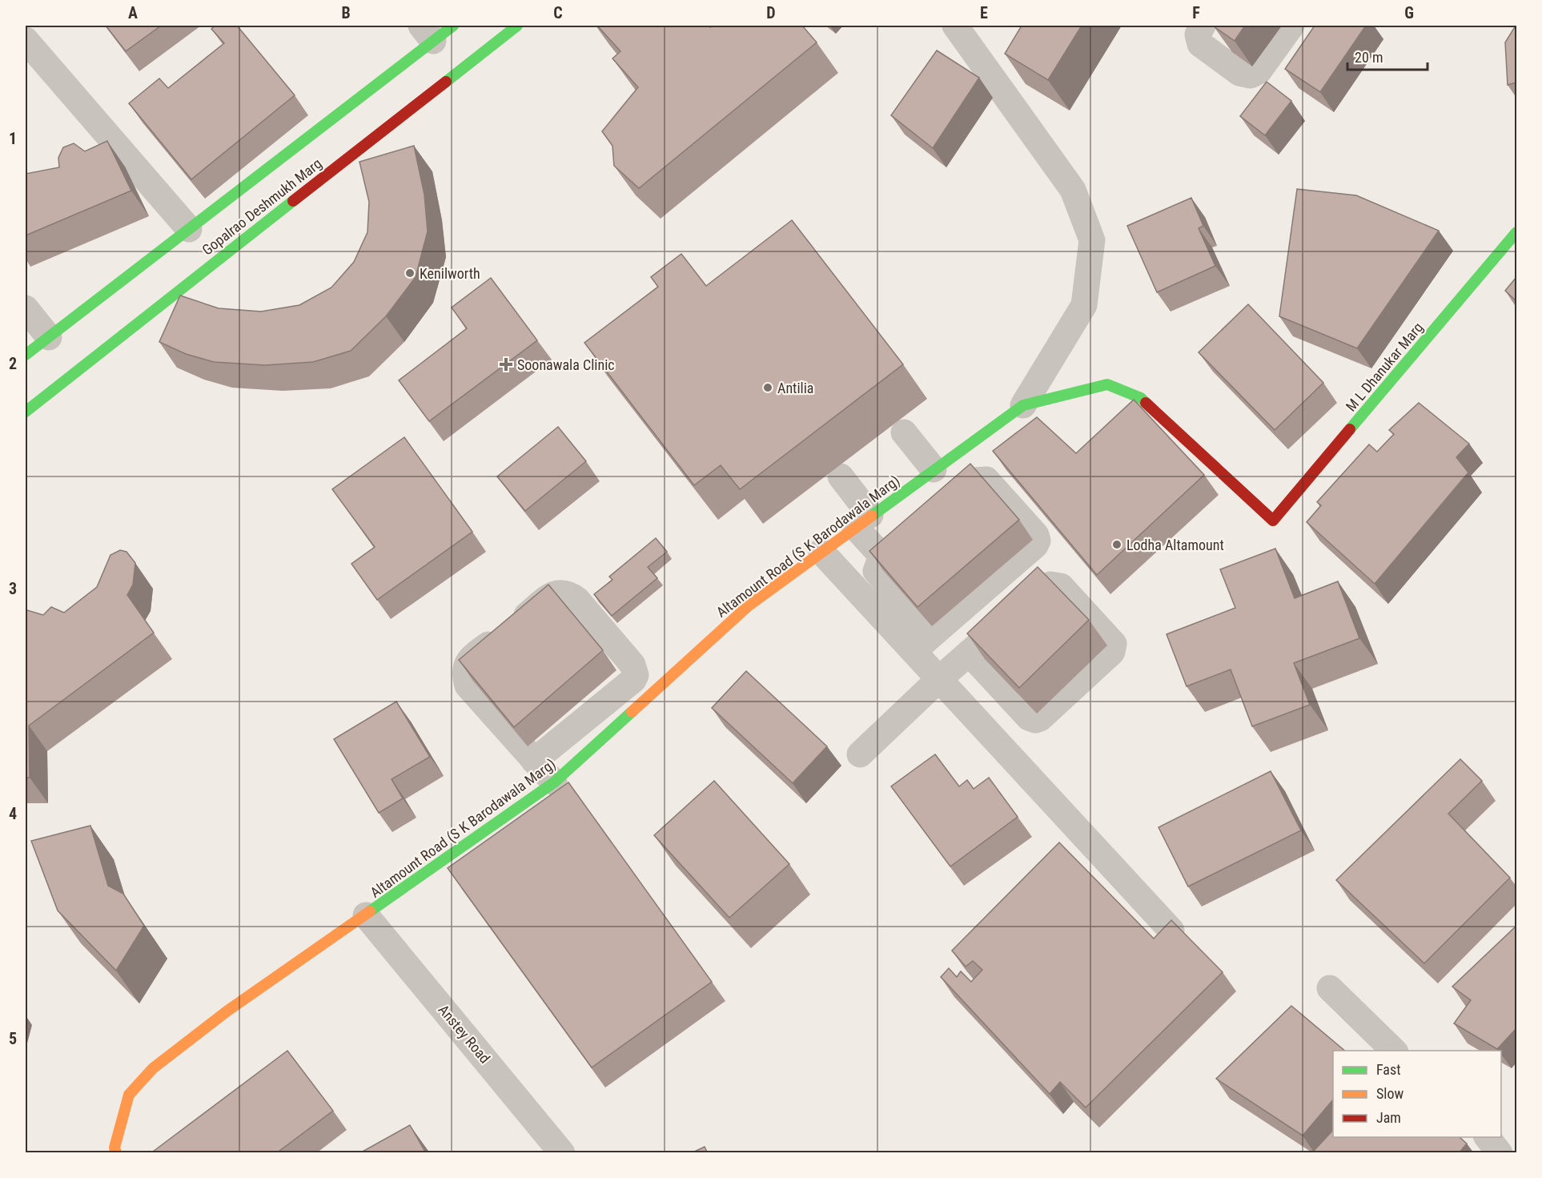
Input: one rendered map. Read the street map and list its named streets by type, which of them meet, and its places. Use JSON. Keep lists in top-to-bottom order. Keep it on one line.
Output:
{"streets":{"street":["Gopalrao Deshmukh Marg","M L Dhanukar Marg","Altamount Road (S K Barodawala Marg)","Anstey Road"]},"crossings":[["M L Dhanukar Marg","Altamount Road (S K Barodawala Marg)"],["Altamount Road (S K Barodawala Marg)","Anstey Road"]],"places":{"other":["Kenilworth","Antilia","Lodha Altamount"],"health":["Soonawala Clinic"]},"legend":["Fast","Slow","Jam"],"scale_bar":"20 m","grid":{"columns":["A","B","C","D","E","F","G"],"rows":["1","2","3","4","5"]}}
